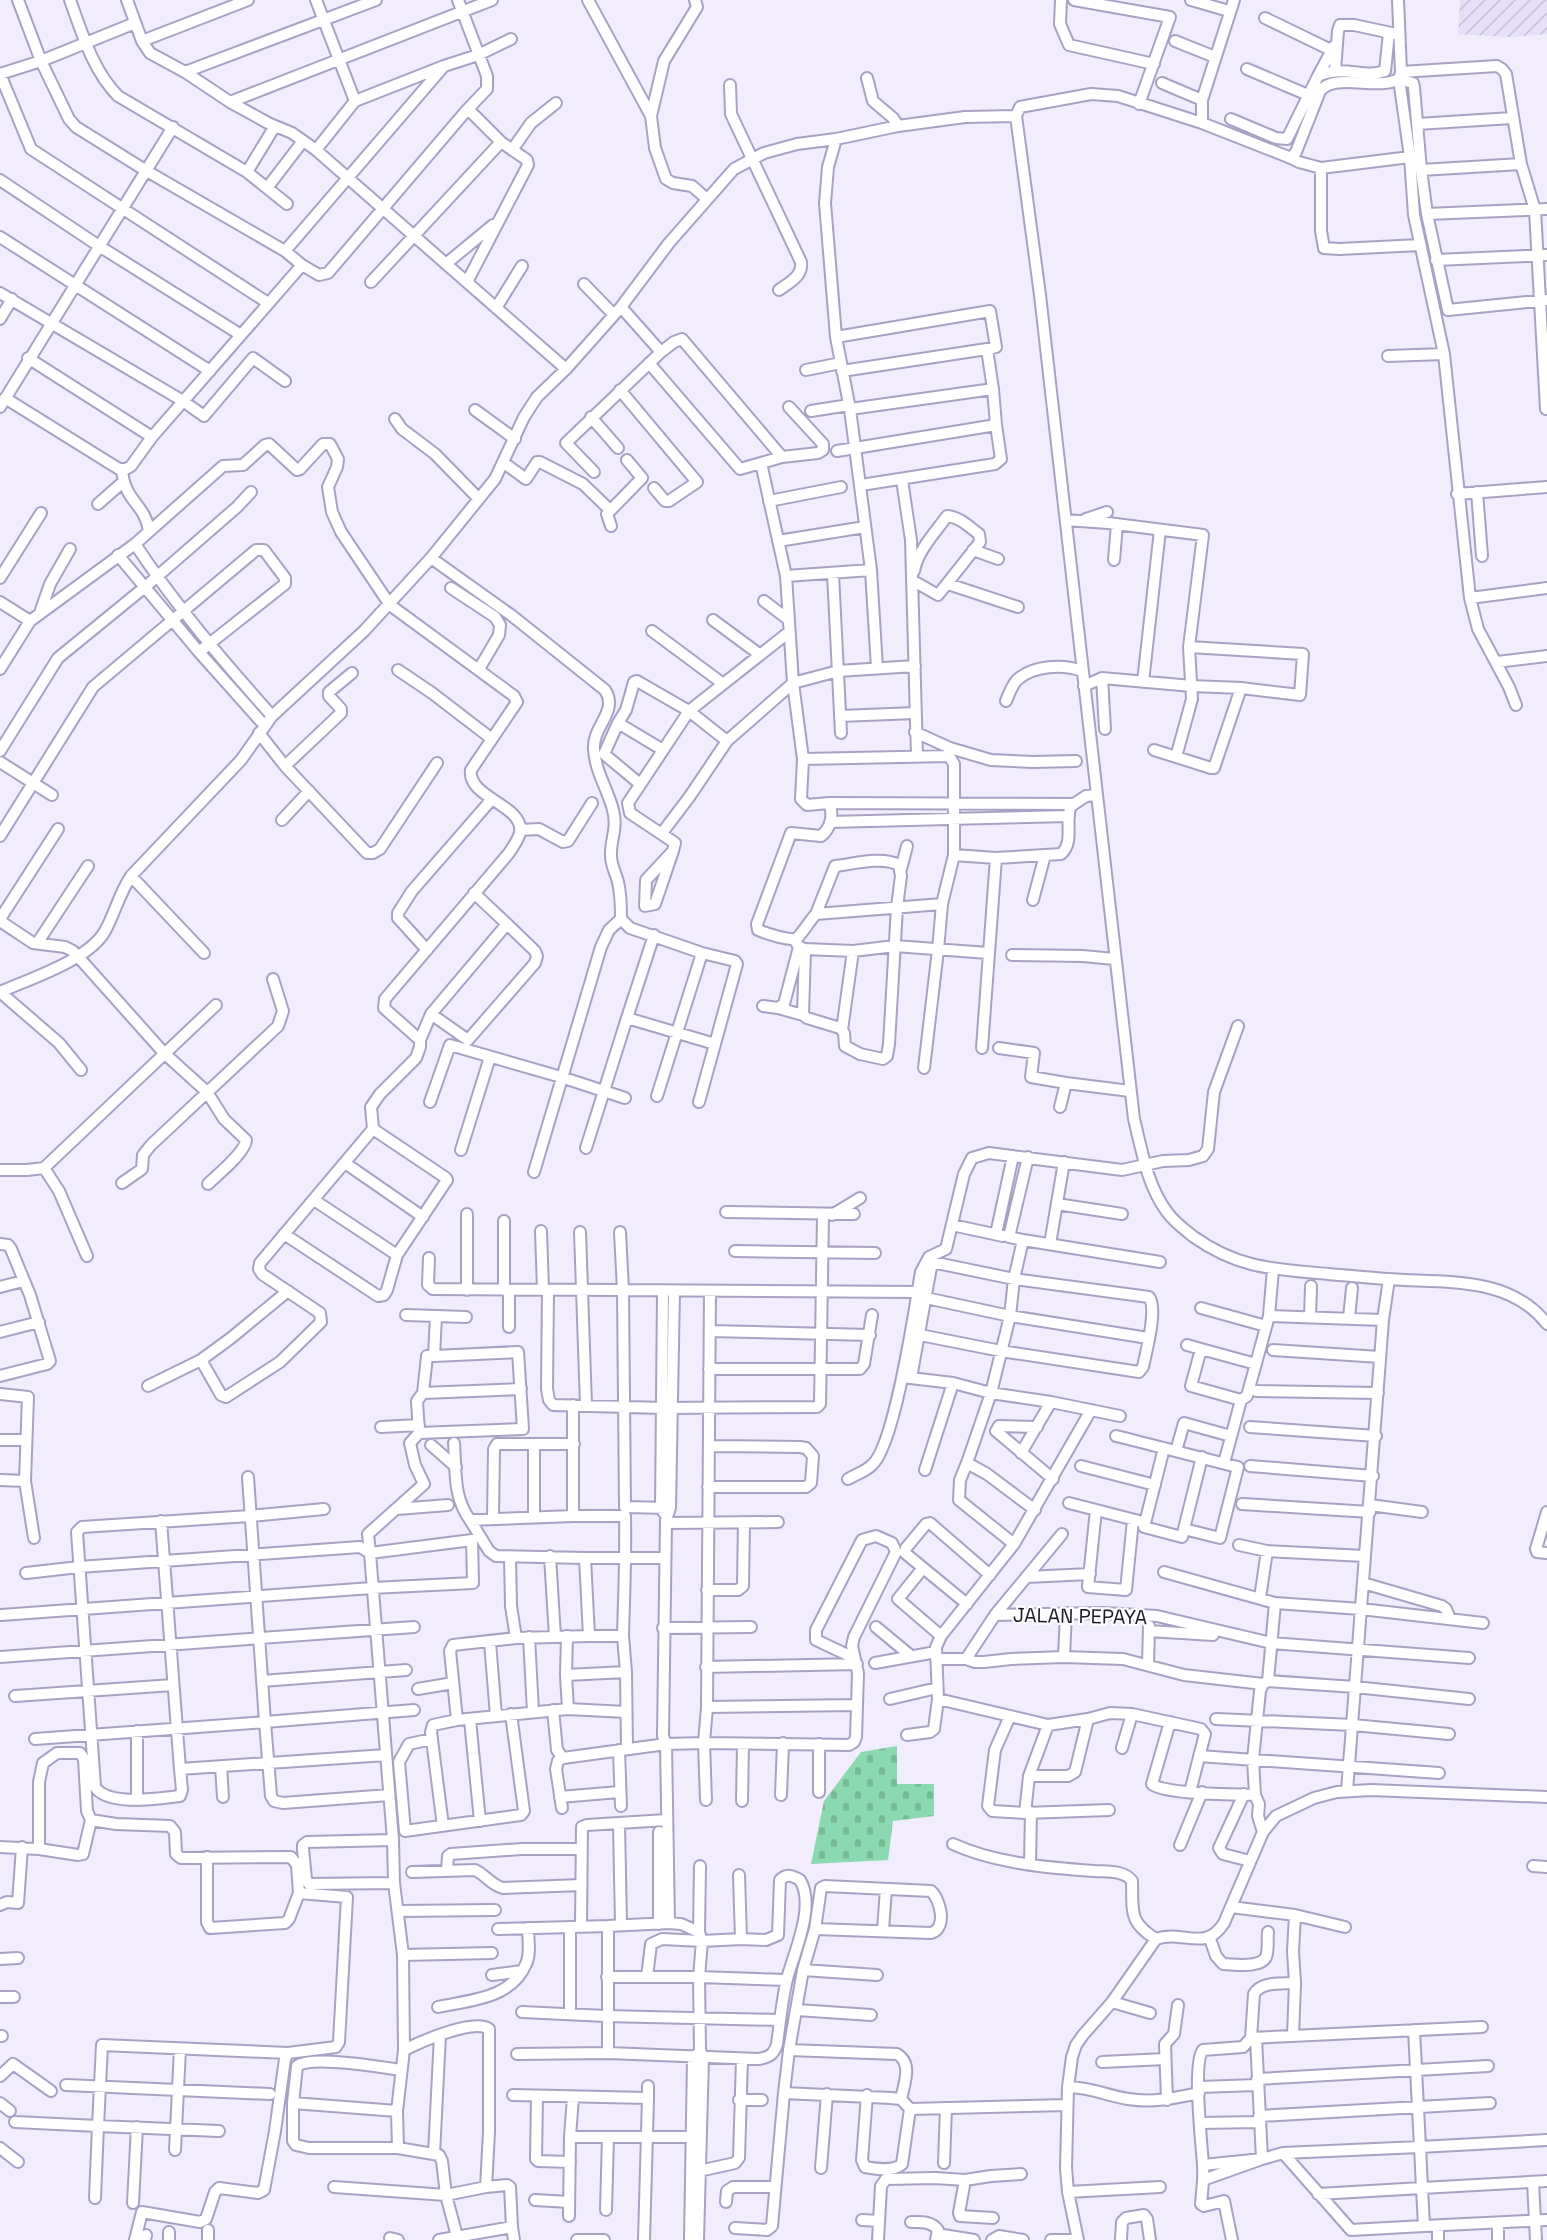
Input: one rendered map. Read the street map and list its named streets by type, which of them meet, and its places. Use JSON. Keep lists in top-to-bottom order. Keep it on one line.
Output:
{"streets":{"street":["JALAN PEPAYA"]}}
